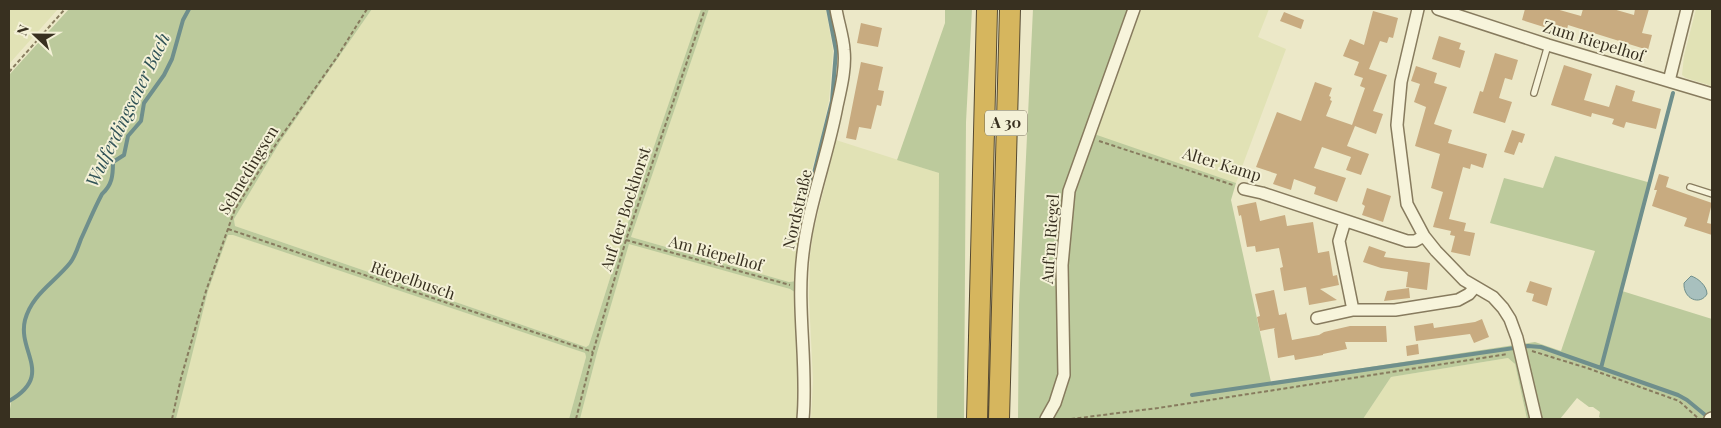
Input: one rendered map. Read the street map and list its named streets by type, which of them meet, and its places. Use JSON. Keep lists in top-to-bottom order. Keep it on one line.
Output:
{"streets":{"highway":["A 30"],"street":["Zum Riepelhof","Alter Kamp","Nordstraße","Auf'm Riegel"],"path":["Schnedingsen","Auf der Bockhorst","Am Riepelhof","Riepelbusch"]},"crossings":[["Alter Kamp","Auf'm Riegel"],["Schnedingsen","Riepelbusch"],["Auf der Bockhorst","Am Riepelhof"],["Auf der Bockhorst","Riepelbusch"],["Nordstraße","Am Riepelhof"]],"water":["Wulferdingsener Bach"],"north":"left"}
